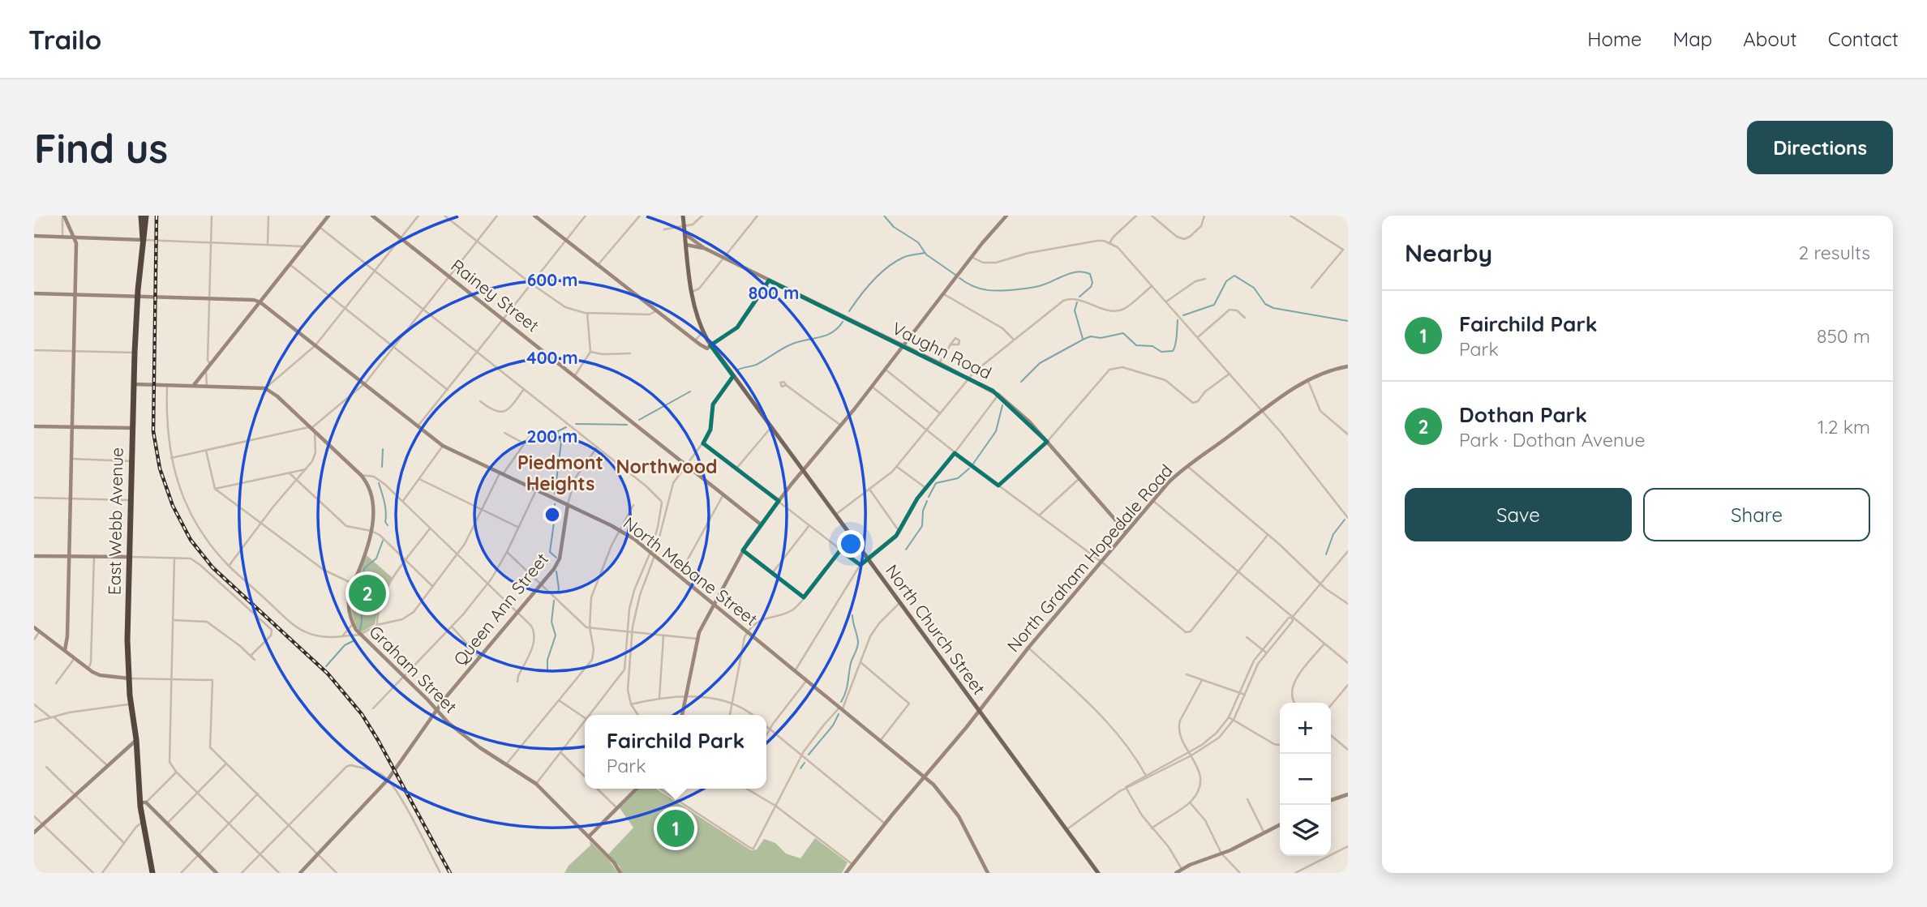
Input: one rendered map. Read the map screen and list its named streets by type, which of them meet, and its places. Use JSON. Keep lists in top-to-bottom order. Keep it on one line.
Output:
{"streets":{"highway":["East Webb Avenue"],"main road":["North Church Street"],"street":["Rainey Street","Vaughn Road","North Graham Hopedale Road","North Mebane Street","Queen Ann Street","Graham Street"]},"crossings":[["Vaughn Road","North Graham Hopedale Road"],["Vaughn Road","North Church Street"],["North Graham Hopedale Road","North Mebane Street"],["North Graham Hopedale Road","North Church Street"],["North Mebane Street","Queen Ann Street"],["Queen Ann Street","Graham Street"]],"districts":["Piedmont Heights","Northwood"],"page":{"header":"Trailo","nav":["Home","Map","About","Contact"],"buttons":["Directions",["Save","Share"]],"title":"Find us","heading":["Nearby","2 results"],"list":[{"mark":"1","name":"Fairchild Park","note":"Park","value":"850 m"},{"mark":"2","name":"Dothan Park","note":"Park · Dothan Avenue","value":"1.2 km"}],"pins":["2","1"],"map_buttons":["+","−"],"popup":["Fairchild Park","Park"]},"rings":["600 m","800 m","400 m","200 m"]}
